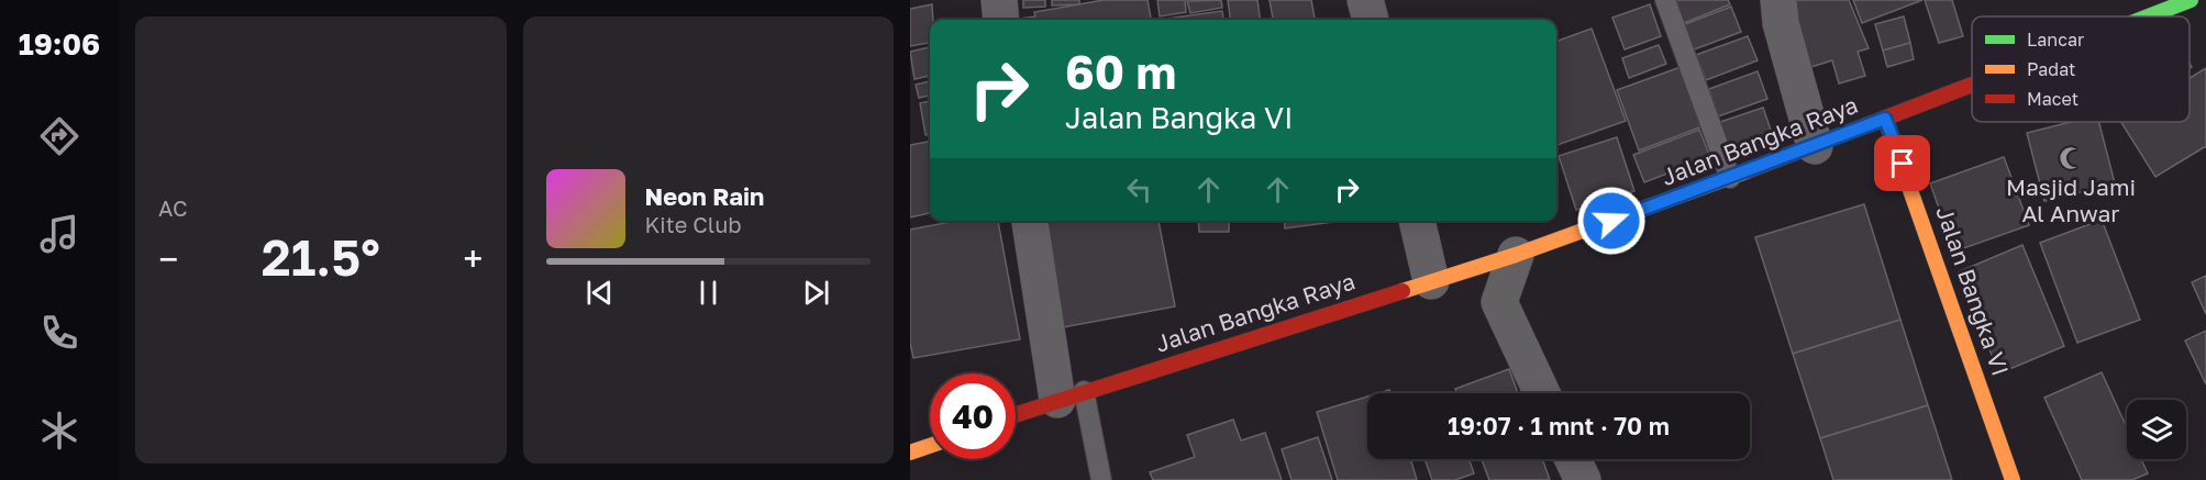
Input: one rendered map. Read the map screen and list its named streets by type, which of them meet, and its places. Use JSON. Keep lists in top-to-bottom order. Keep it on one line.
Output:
{"streets":{"street":["Jalan Bangka Raya","Jalan Bangka VI"]},"crossings":[["Jalan Bangka Raya","Jalan Bangka VI"]],"places":{"mosque":["Masjid Jami Al Anwar"]},"legend":["Lancar","Padat","Macet"],"page":{"tabs":"19:06","tile":"AC","turn":["60 m","Jalan Bangka VI"],"song":["Neon Rain","Kite Club"],"heat":["−","21.5°","+"],"limit":"40","trip":"19:07 · 1 mnt · 70 m"}}
